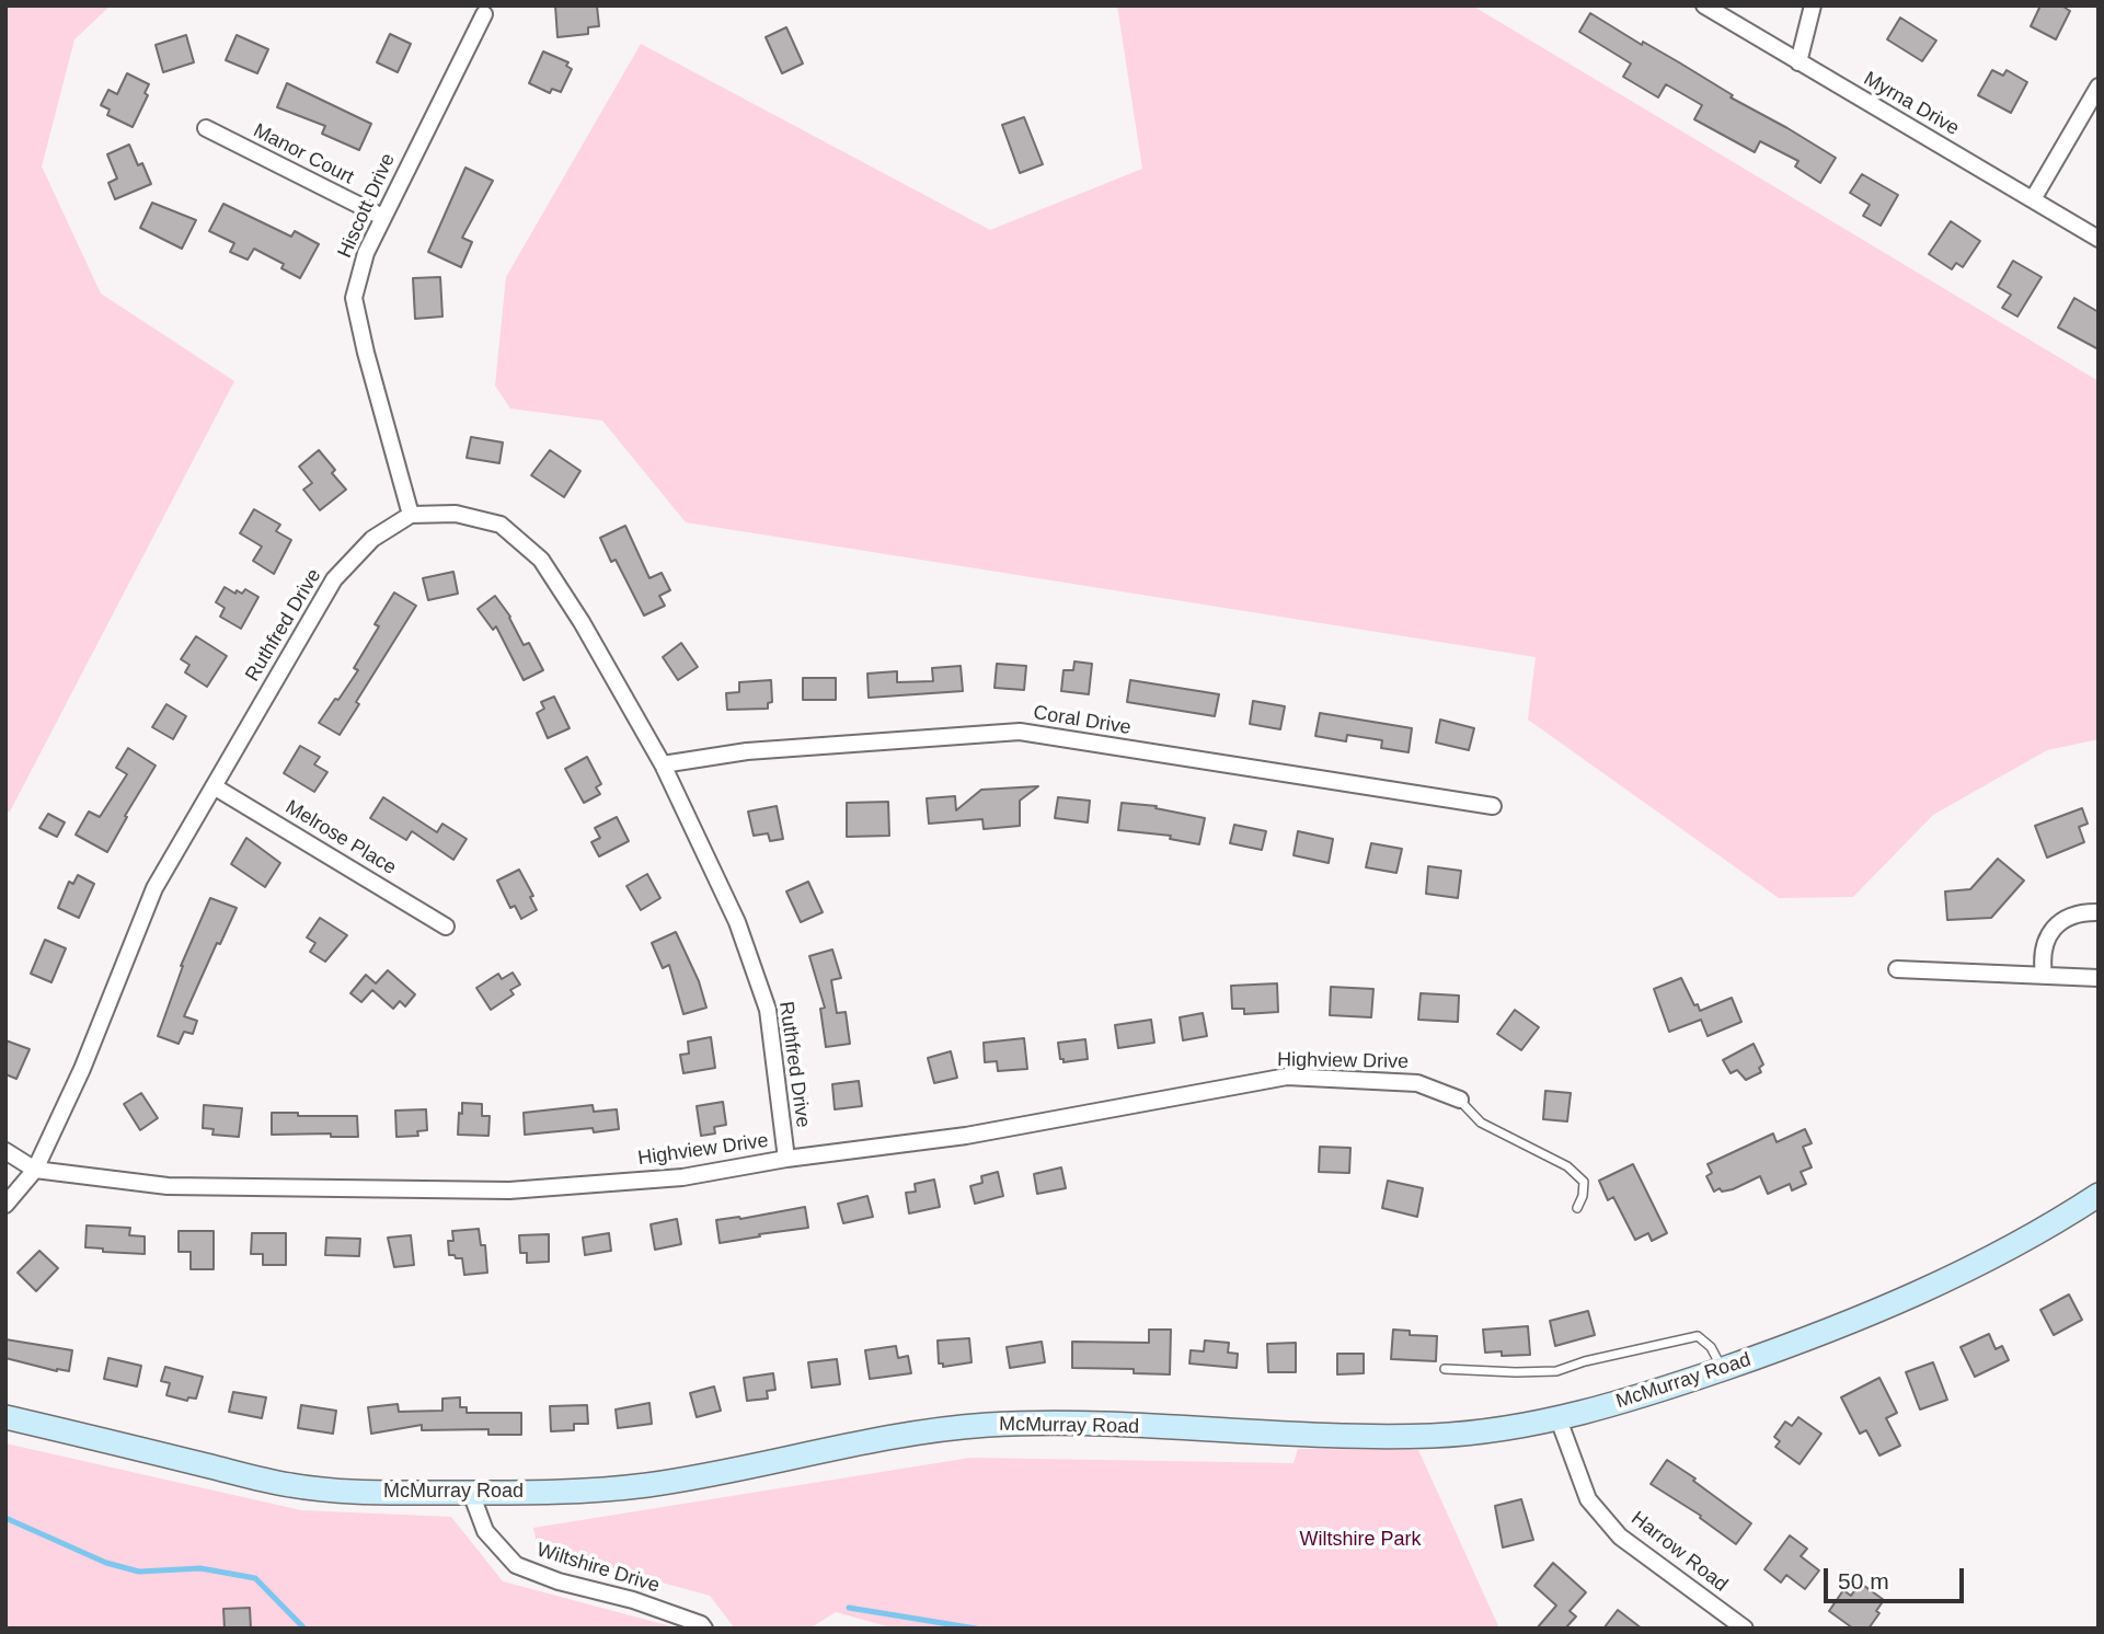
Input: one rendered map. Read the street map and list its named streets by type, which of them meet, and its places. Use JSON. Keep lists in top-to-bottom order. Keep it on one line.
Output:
{"streets":{"main road":["McMurray Road"],"street":["Myrna Drive","Manor Court","Hiscott Drive","Ruthfred Drive","Coral Drive","Melrose Place","Highview Drive","Harrow Road","Wiltshire Drive"]},"crossings":[["Manor Court","Hiscott Drive"],["Hiscott Drive","Ruthfred Drive"],["Ruthfred Drive","Coral Drive"],["Ruthfred Drive","Melrose Place"],["Ruthfred Drive","Highview Drive"],["McMurray Road","Harrow Road"],["McMurray Road","Wiltshire Drive"]],"parks":["Wiltshire Park"],"scale_bar":"50 m"}
